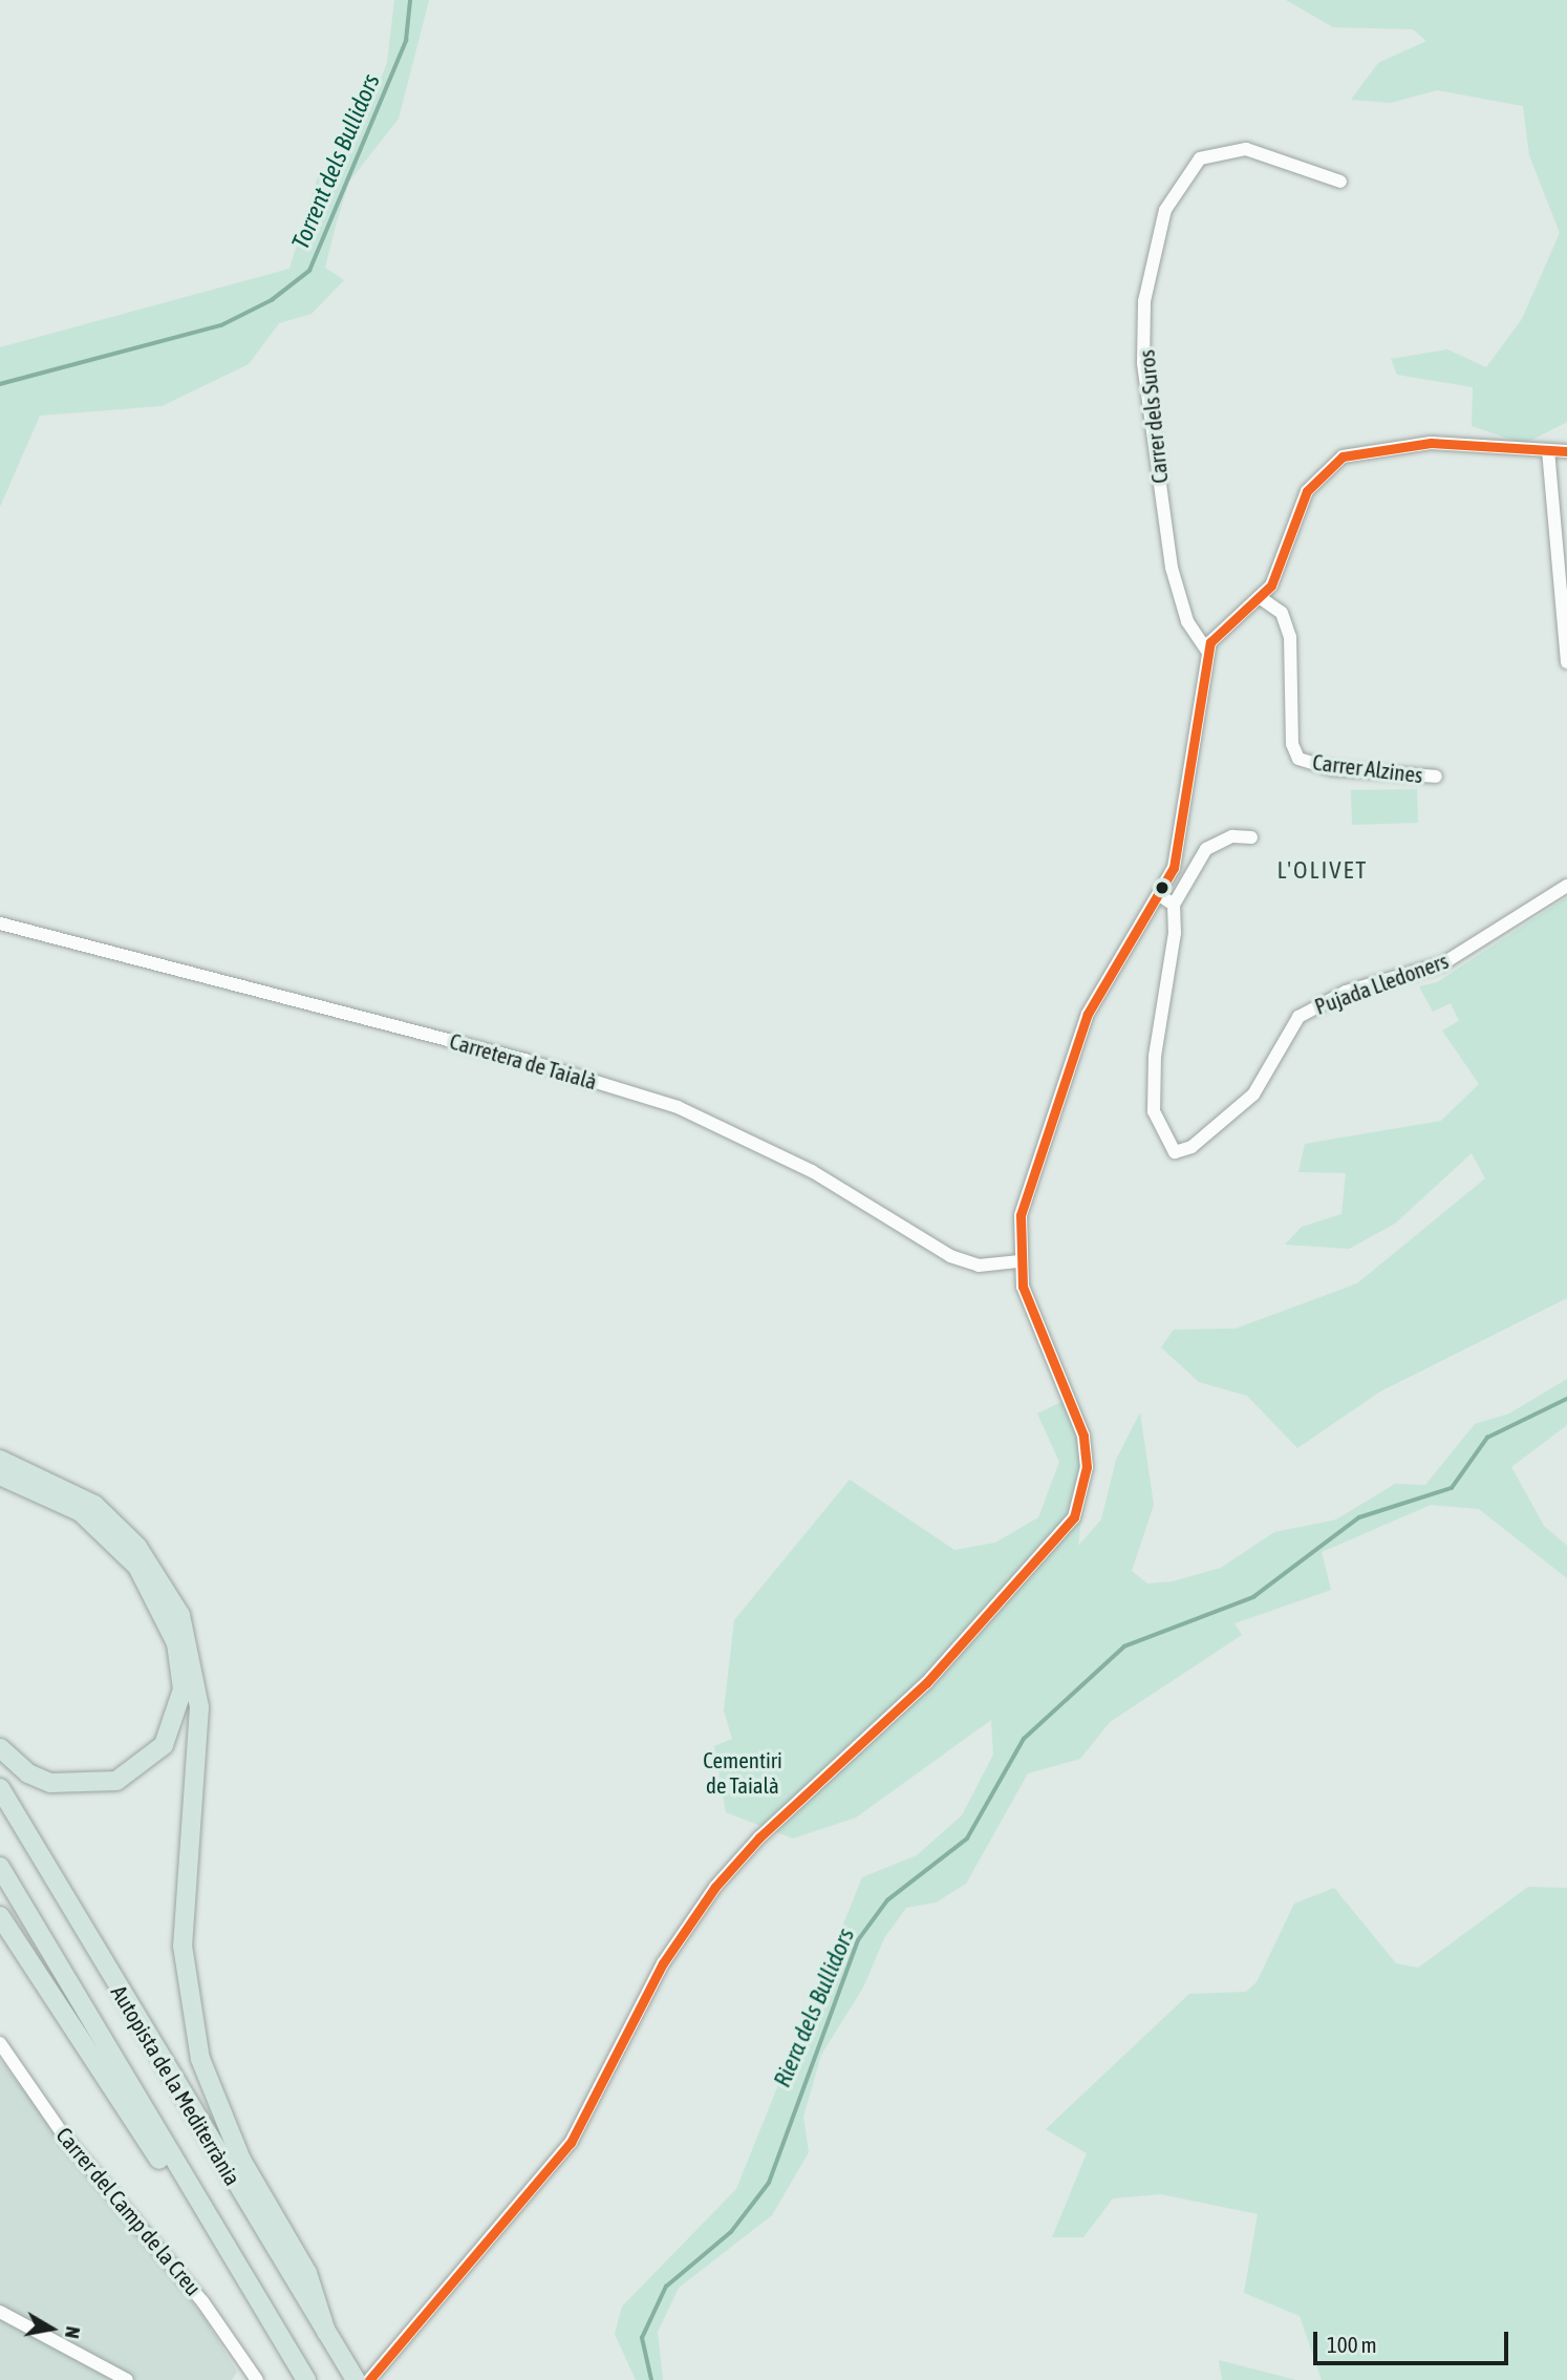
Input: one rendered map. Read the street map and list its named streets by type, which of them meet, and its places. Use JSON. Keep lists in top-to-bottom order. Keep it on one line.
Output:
{"streets":{"highway":["Autopista de la Mediterrània"],"street":["Carrer dels Suros","Carrer Alzines","Pujada Lledoners","Carretera de Taialà","Carrer del Camp de la Creu"]},"districts":["L'OLIVET"],"water":["Torrent dels Bullidors","Riera dels Bullidors"],"parks":["Cementiri de Taialà"],"scale_bar":"100 m","north":"right"}
